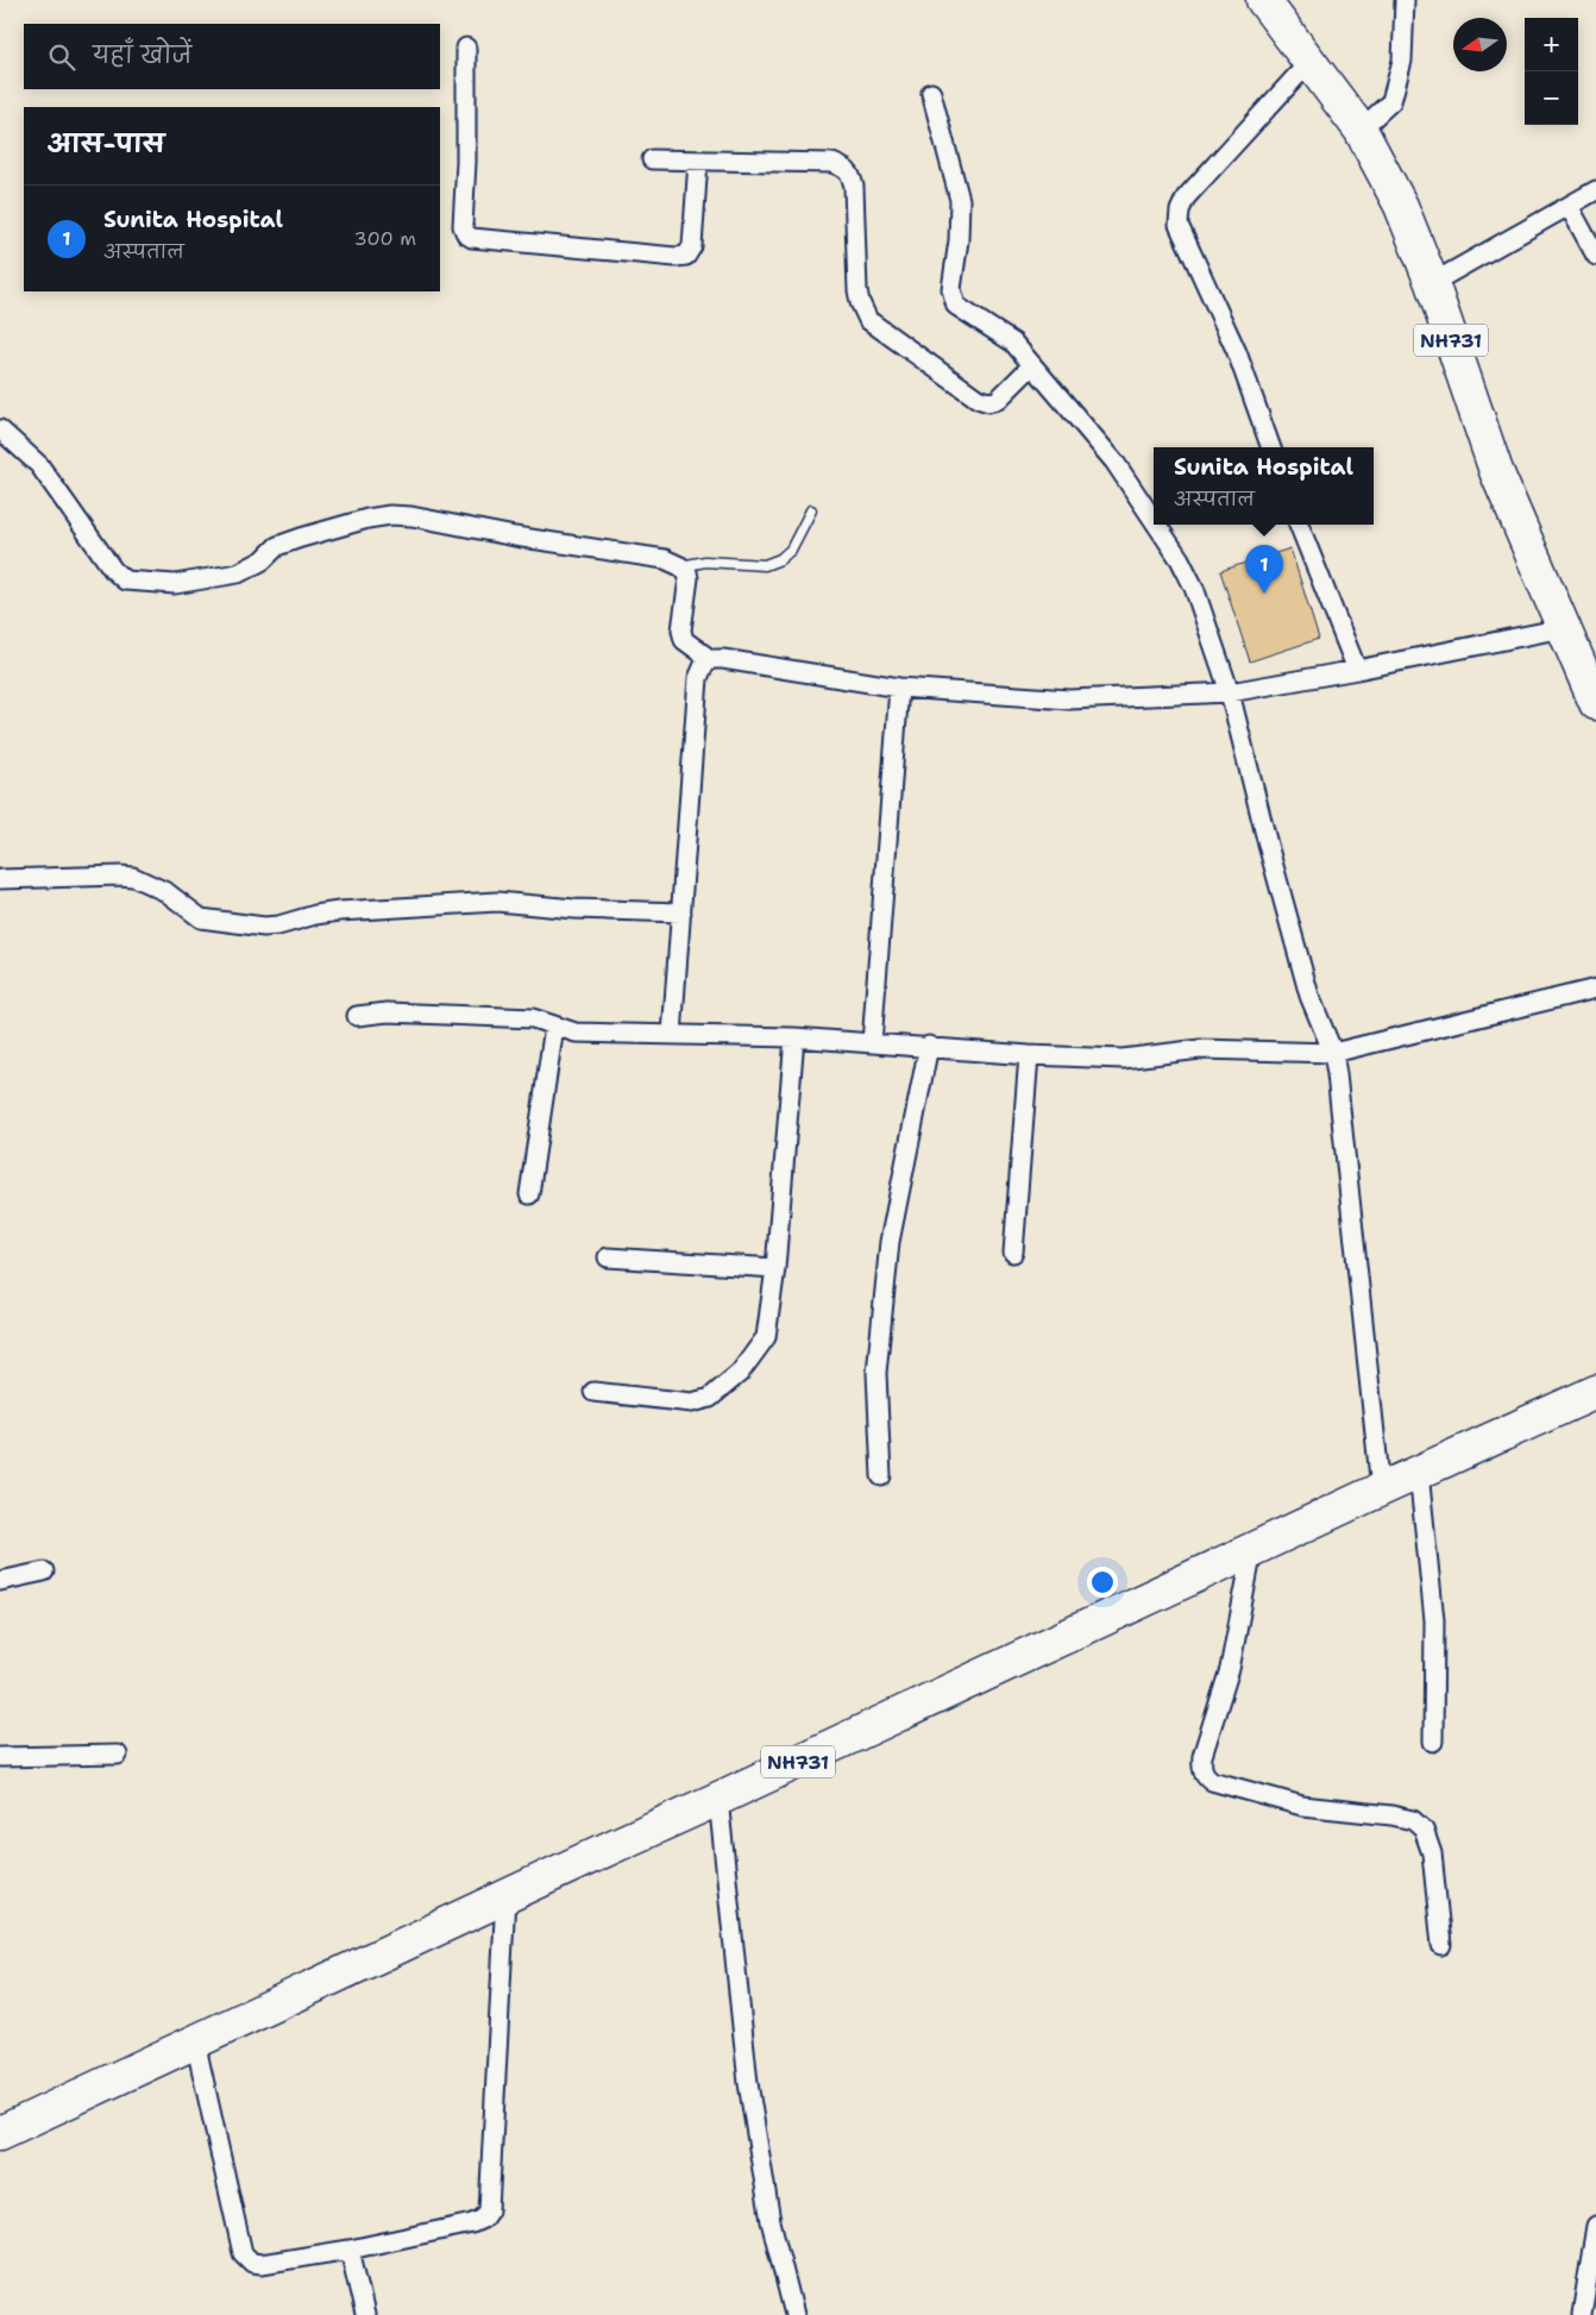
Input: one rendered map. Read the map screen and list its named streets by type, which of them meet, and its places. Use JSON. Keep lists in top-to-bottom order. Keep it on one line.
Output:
{"streets":{"highway":["NH731"]},"north":"left","page":{"map_buttons":["+","−"],"search":"यहाँ खोजें","heading":"आस-पास","list":[{"mark":"1","name":"Sunita Hospital","note":"अस्पताल","value":"300 m"}],"popup":["Sunita Hospital","अस्पताल"],"pins":"1"}}
